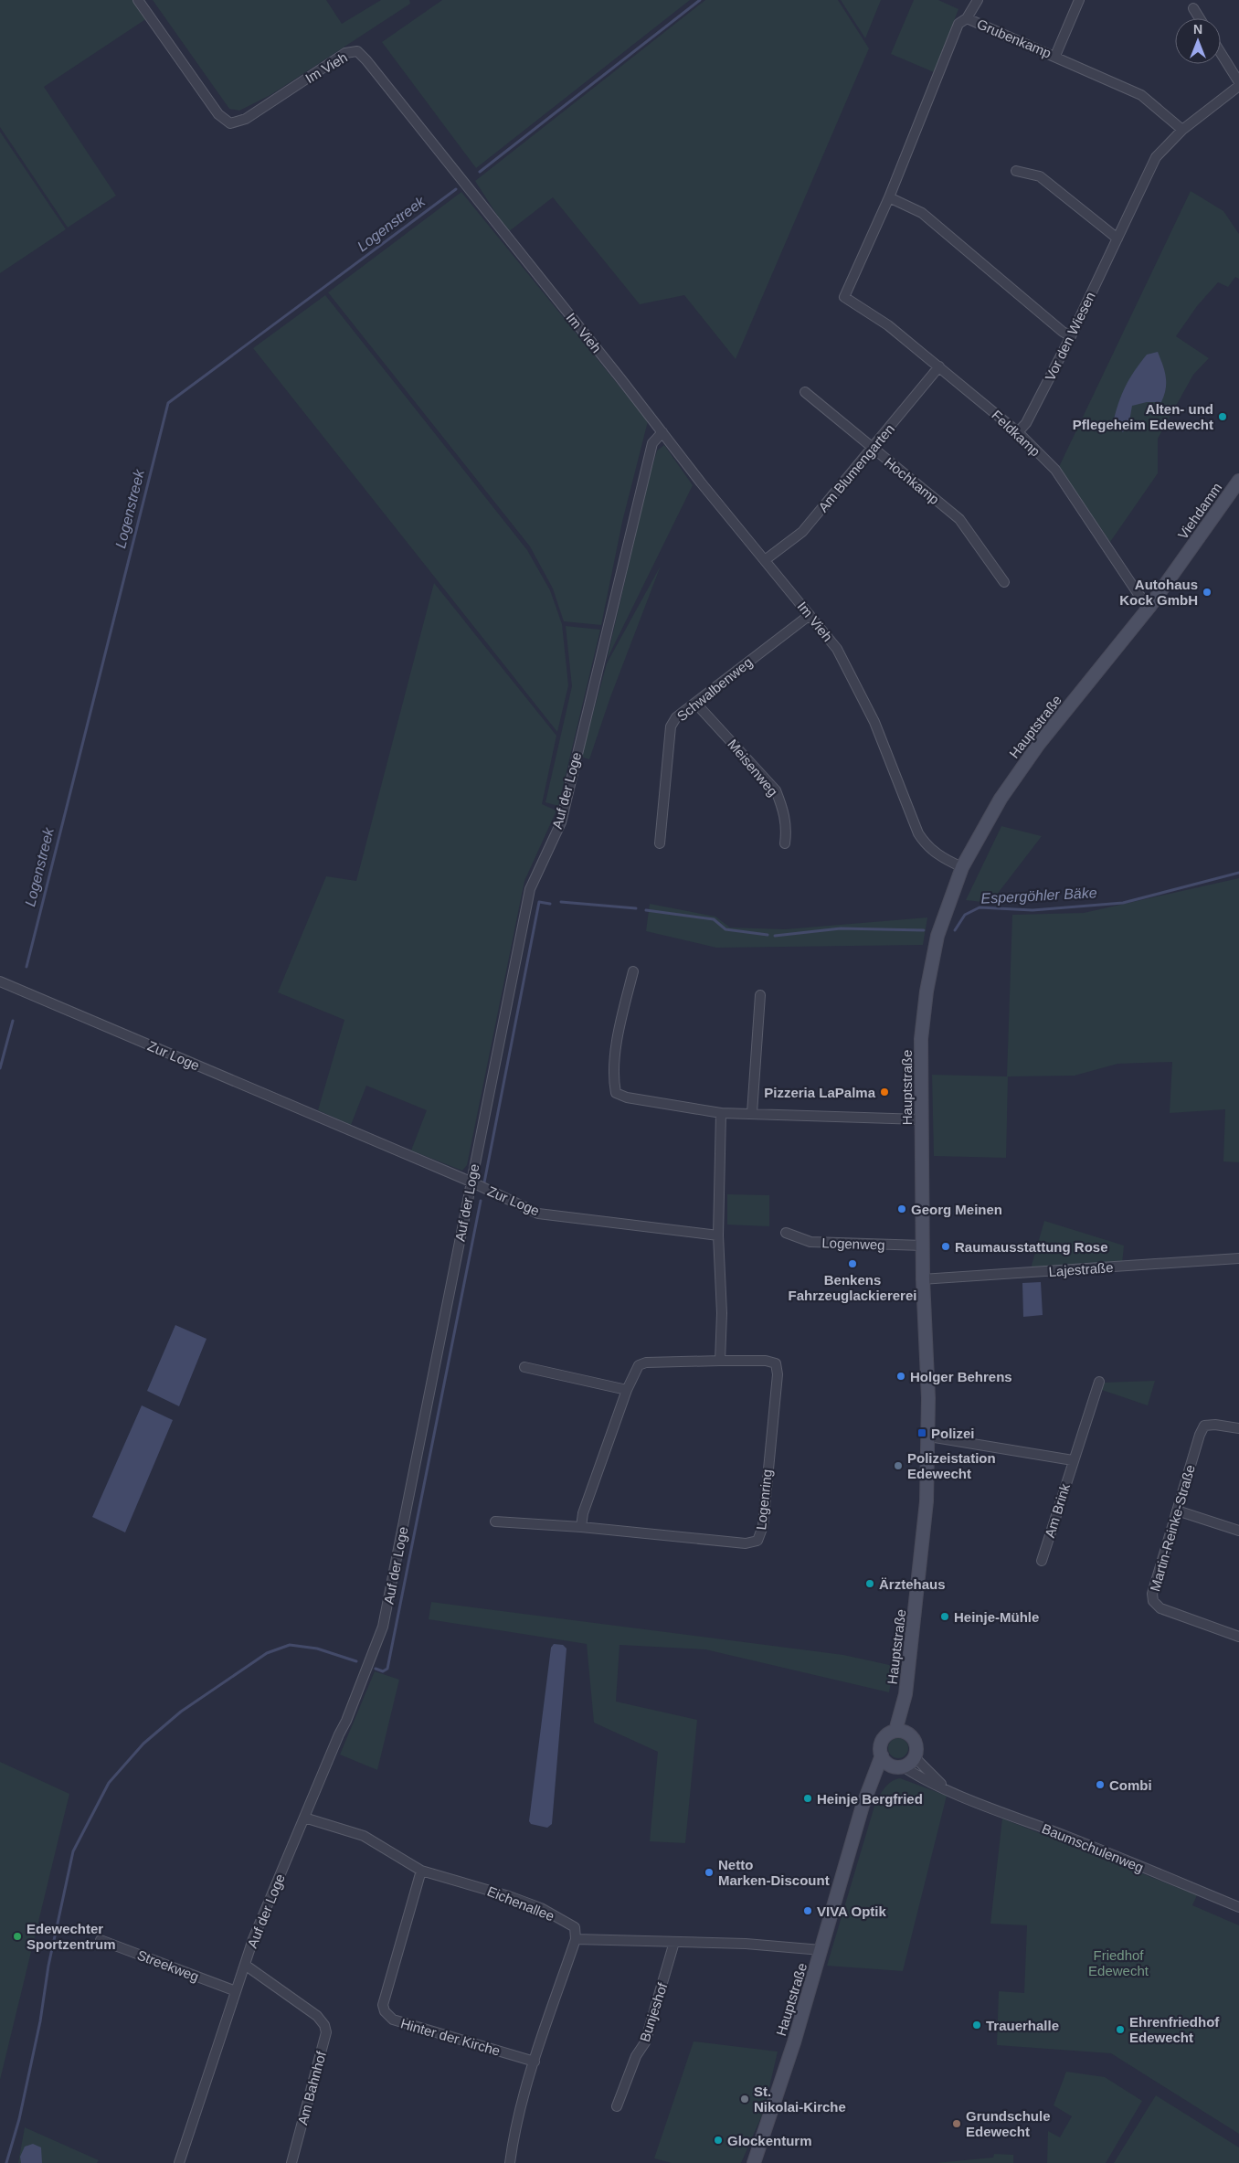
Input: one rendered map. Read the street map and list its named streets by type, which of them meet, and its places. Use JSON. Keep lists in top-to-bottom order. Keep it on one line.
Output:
{"streets":{"main road":["Viehdamm","Hauptstraße"],"street":["Grubenkamp","Im Vieh","Vor den Wiesen","Feldkamp","Am Blumengarten","Hochkamp","Schwalbenweg","Meisenweg","Auf der Loge","Zur Loge","Logenweg","Lajestraße","Logenring","Am Brink","Martin-Reinke-Straße","Baumschulenweg","Eichenallee","Streekweg","Bunjeshof","Hinter der Kirche","Am Bahnhof"]},"crossings":[["Grubenkamp","Vor den Wiesen"],["Grubenkamp","Feldkamp"],["Im Vieh","Am Blumengarten"],["Im Vieh","Schwalbenweg"],["Im Vieh","Hauptstraße"],["Im Vieh","Auf der Loge"],["Vor den Wiesen","Feldkamp"],["Feldkamp","Am Blumengarten"],["Feldkamp","Hauptstraße"],["Am Blumengarten","Hochkamp"],["Viehdamm","Hauptstraße"],["Schwalbenweg","Meisenweg"],["Hauptstraße","Logenweg"],["Hauptstraße","Lajestraße"],["Hauptstraße","Baumschulenweg"],["Auf der Loge","Zur Loge"],["Auf der Loge","Eichenallee"],["Auf der Loge","Streekweg"],["Auf der Loge","Am Bahnhof"],["Eichenallee","Hinter der Kirche"]],"water":["Logenstreek","Espergöhler Bäke"],"parks":["Friedhof Edewecht"],"places":{"other":["Alten- und Pflegeheim Edewecht","Autohaus Kock GmbH","Pizzeria LaPalma","Georg Meinen","Raumausstattung Rose","Benkens Fahrzeuglackiererei","Holger Behrens","Polizeistation Edewecht","Ärztehaus","Heinje-Mühle","Combi","Heinje Bergfried","Netto Marken-Discount","VIVA Optik","Edewechter Sportzentrum","Trauerhalle","Ehrenfriedhof Edewecht","St. Nikolai-Kirche","Grundschule Edewecht","Glockenturm"],"transit":["Polizei"]},"north":"top"}
